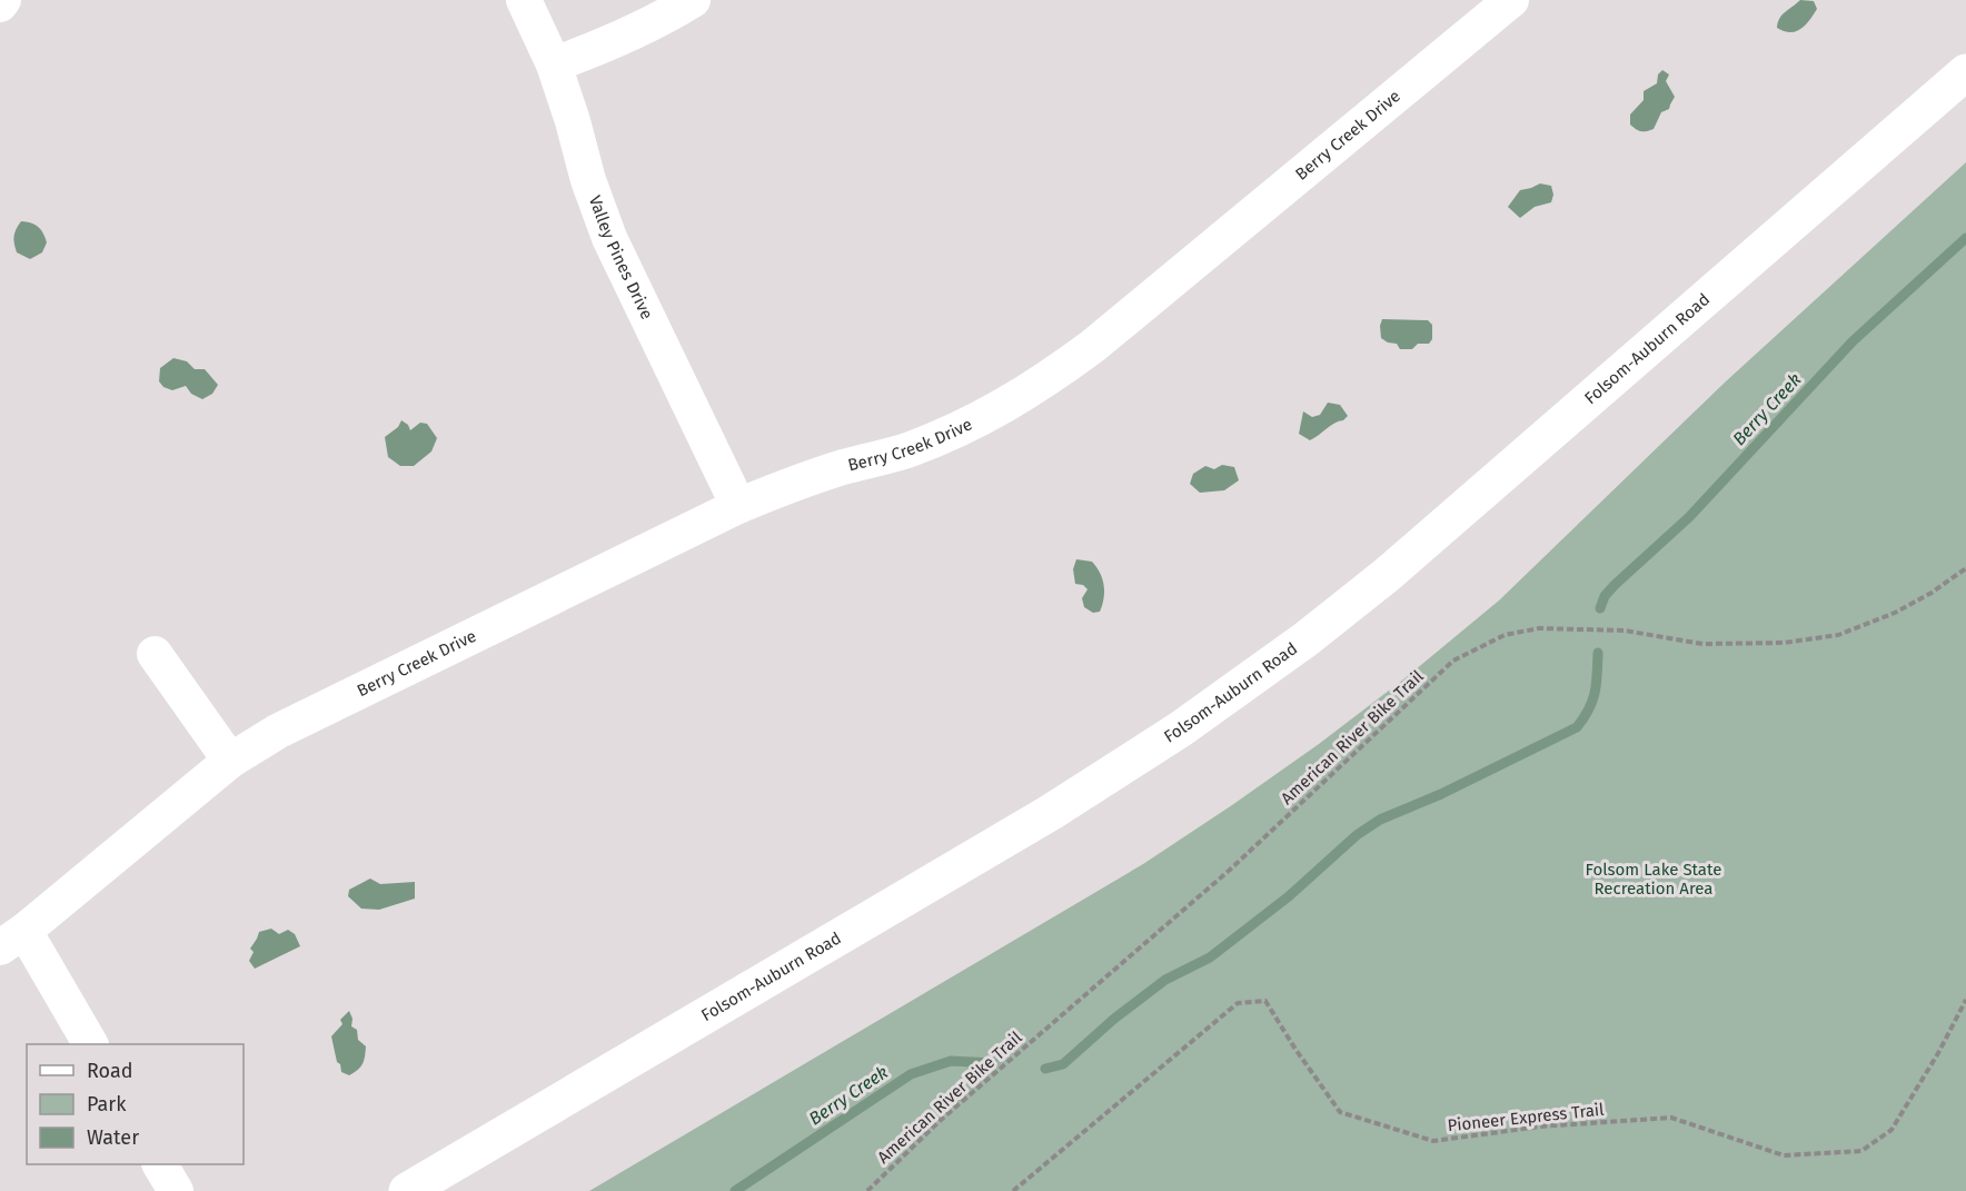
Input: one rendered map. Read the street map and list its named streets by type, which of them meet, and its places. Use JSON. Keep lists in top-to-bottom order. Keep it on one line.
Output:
{"streets":{"main road":["Folsom-Auburn Road"],"street":["Berry Creek Drive","Valley Pines Drive"],"path":["American River Bike Trail","Pioneer Express Trail"]},"crossings":[["Berry Creek Drive","Valley Pines Drive"]],"water":["Berry Creek"],"parks":["Folsom Lake State Recreation Area"],"legend":["Road","Park","Water"]}
